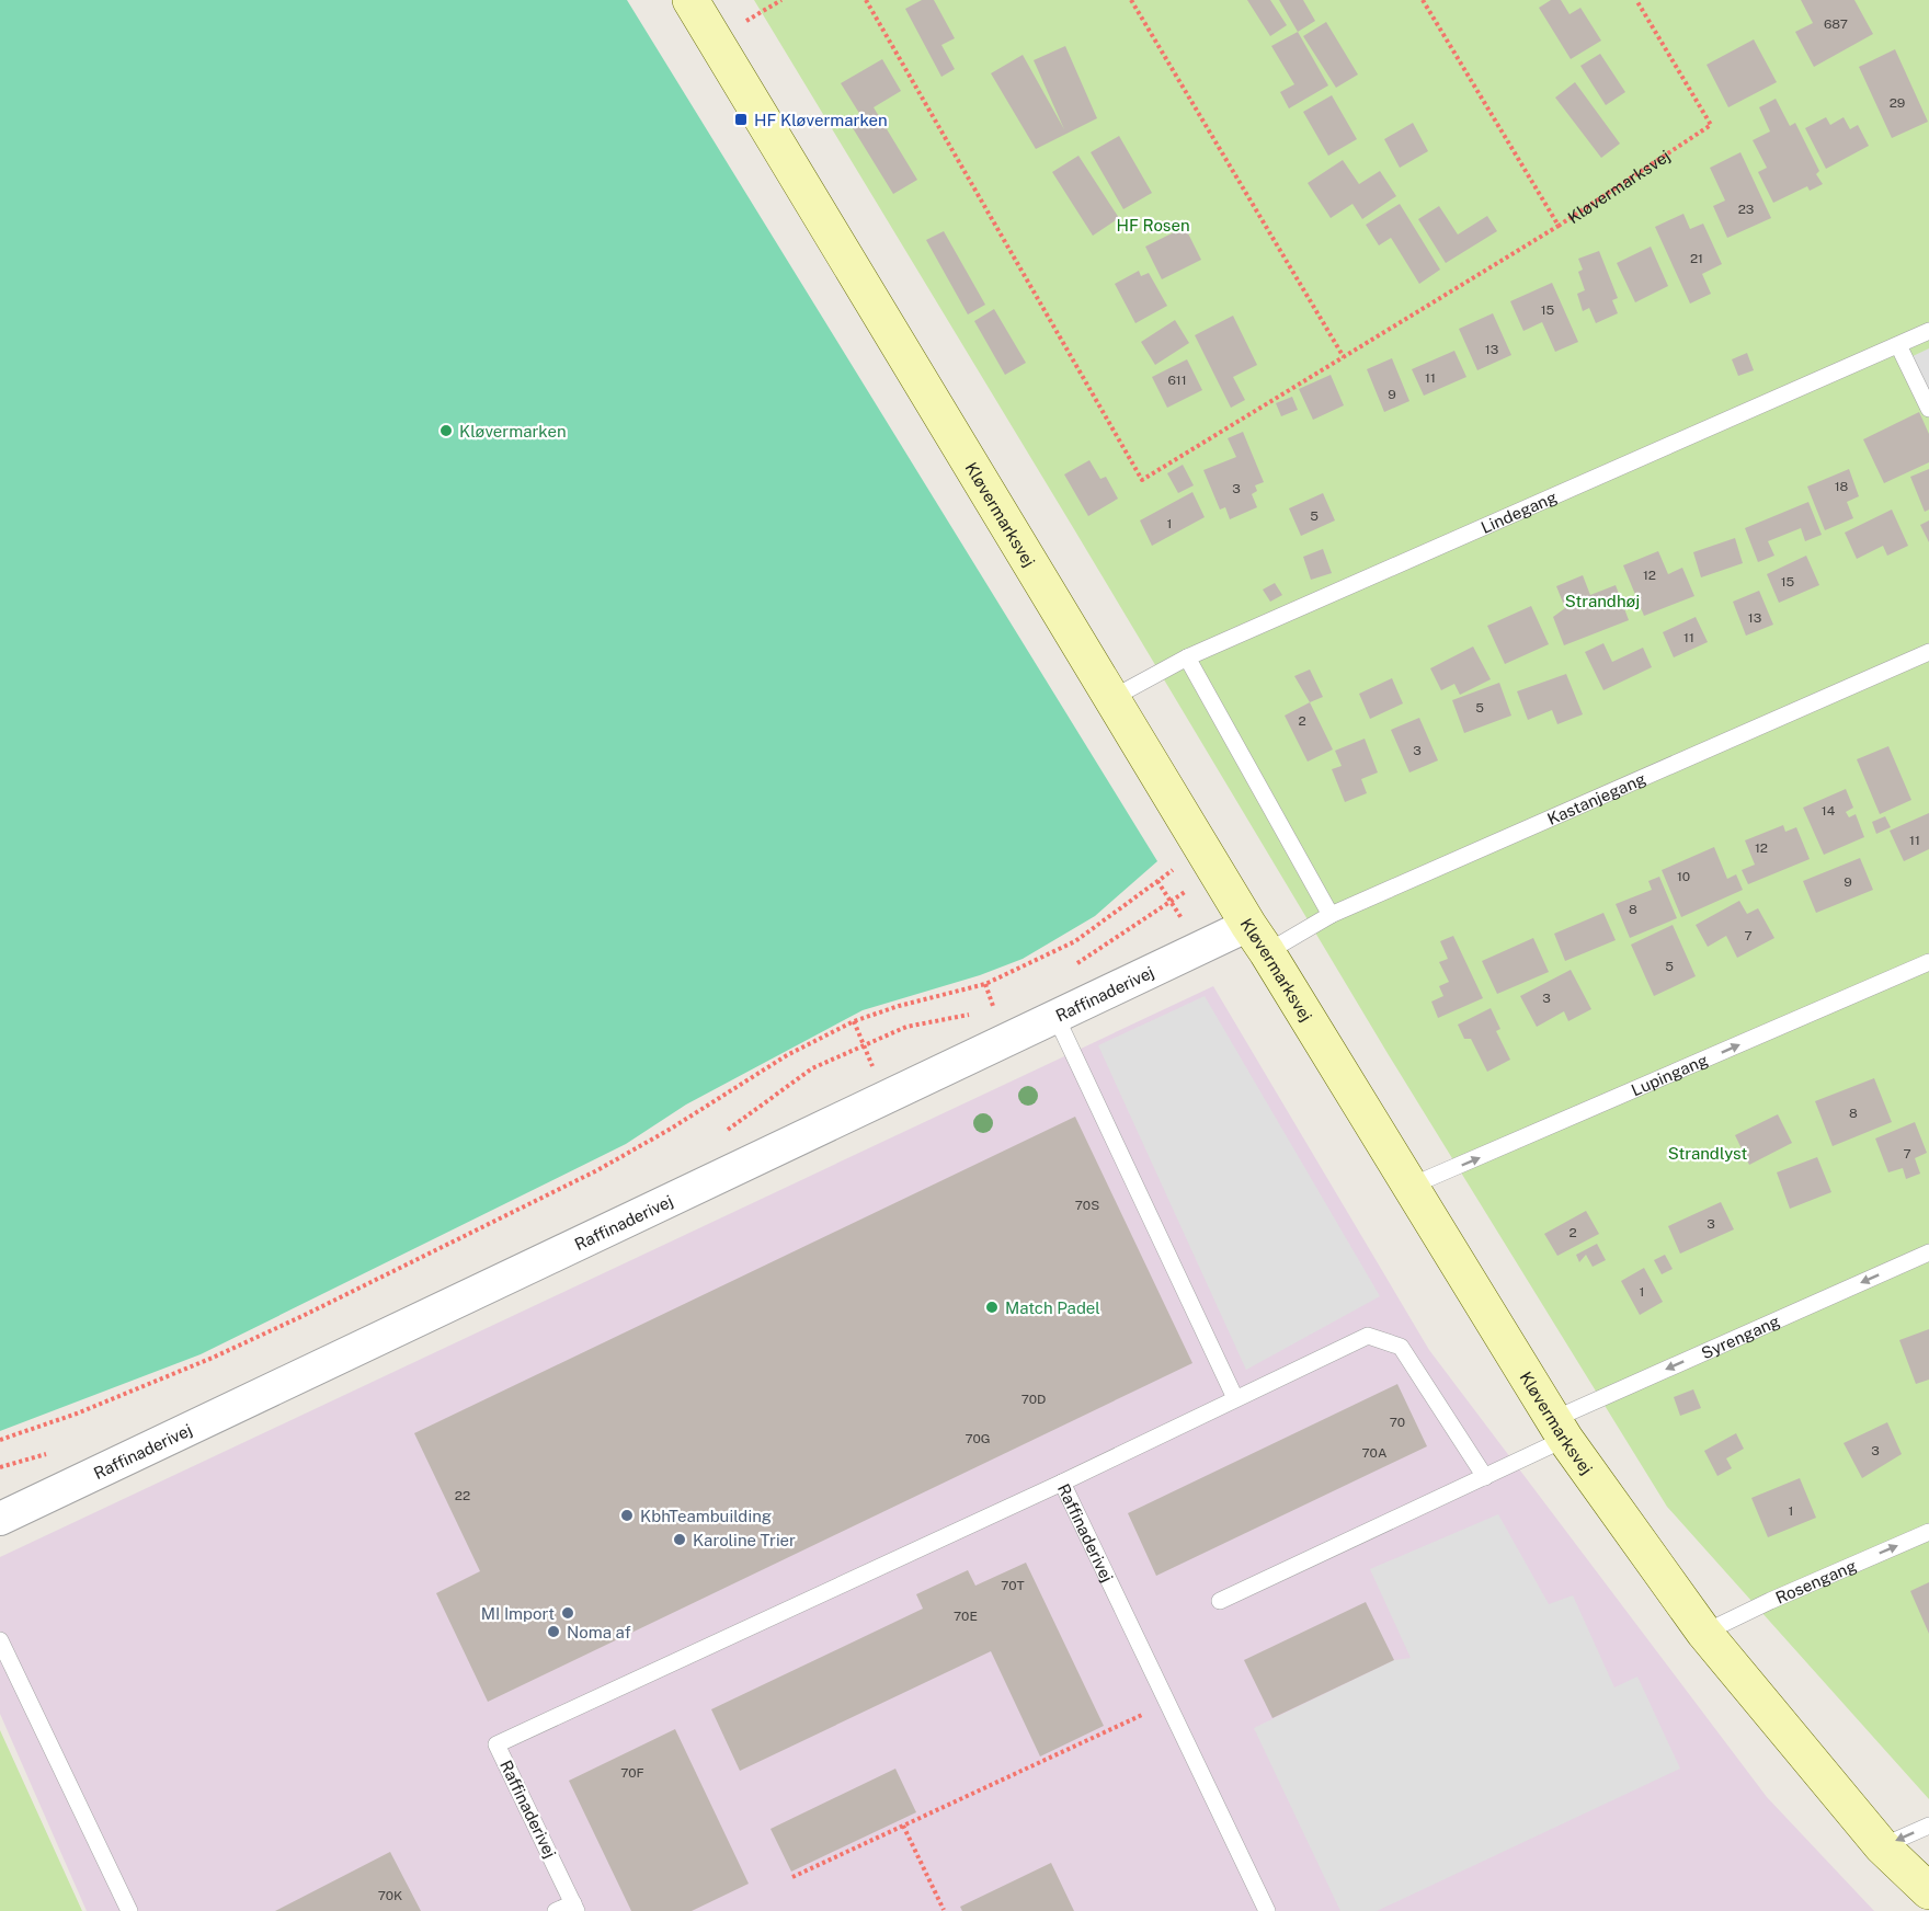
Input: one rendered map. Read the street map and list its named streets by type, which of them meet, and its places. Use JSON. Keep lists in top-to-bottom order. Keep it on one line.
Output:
{"streets":{"street":["Kløvermarksvej","Raffinaderivej"],"lane":["Lindegang","Kastanjegang","Lupingang","Syrengang","Rosengang"]},"crossings":[["Kløvermarksvej","Lindegang"],["Kløvermarksvej","Kastanjegang"],["Kløvermarksvej","Raffinaderivej"],["Kløvermarksvej","Lupingang"],["Kløvermarksvej","Syrengang"],["Kløvermarksvej","Rosengang"],["Kastanjegang","Raffinaderivej"]],"one_way":["Lupingang","Syrengang","Rosengang"],"parks":["HF Rosen","Strandhøj","Strandlyst"],"places":{"transit":["HF Kløvermarken"],"other":["Kløvermarken","Match Padel","KbhTeambuilding","Karoline Trier","MI Import","Noma af"]},"house_numbers":["687","29","23","21","15","13","11","611","9","18","3","5","1","12","15","13","11","5","2","3","14","11","12","10","9","8","7","5","3","8","7","70S","3","2","1","70D","70","70G","3","70A","22","1","70T","70E","70F","70K"]}
